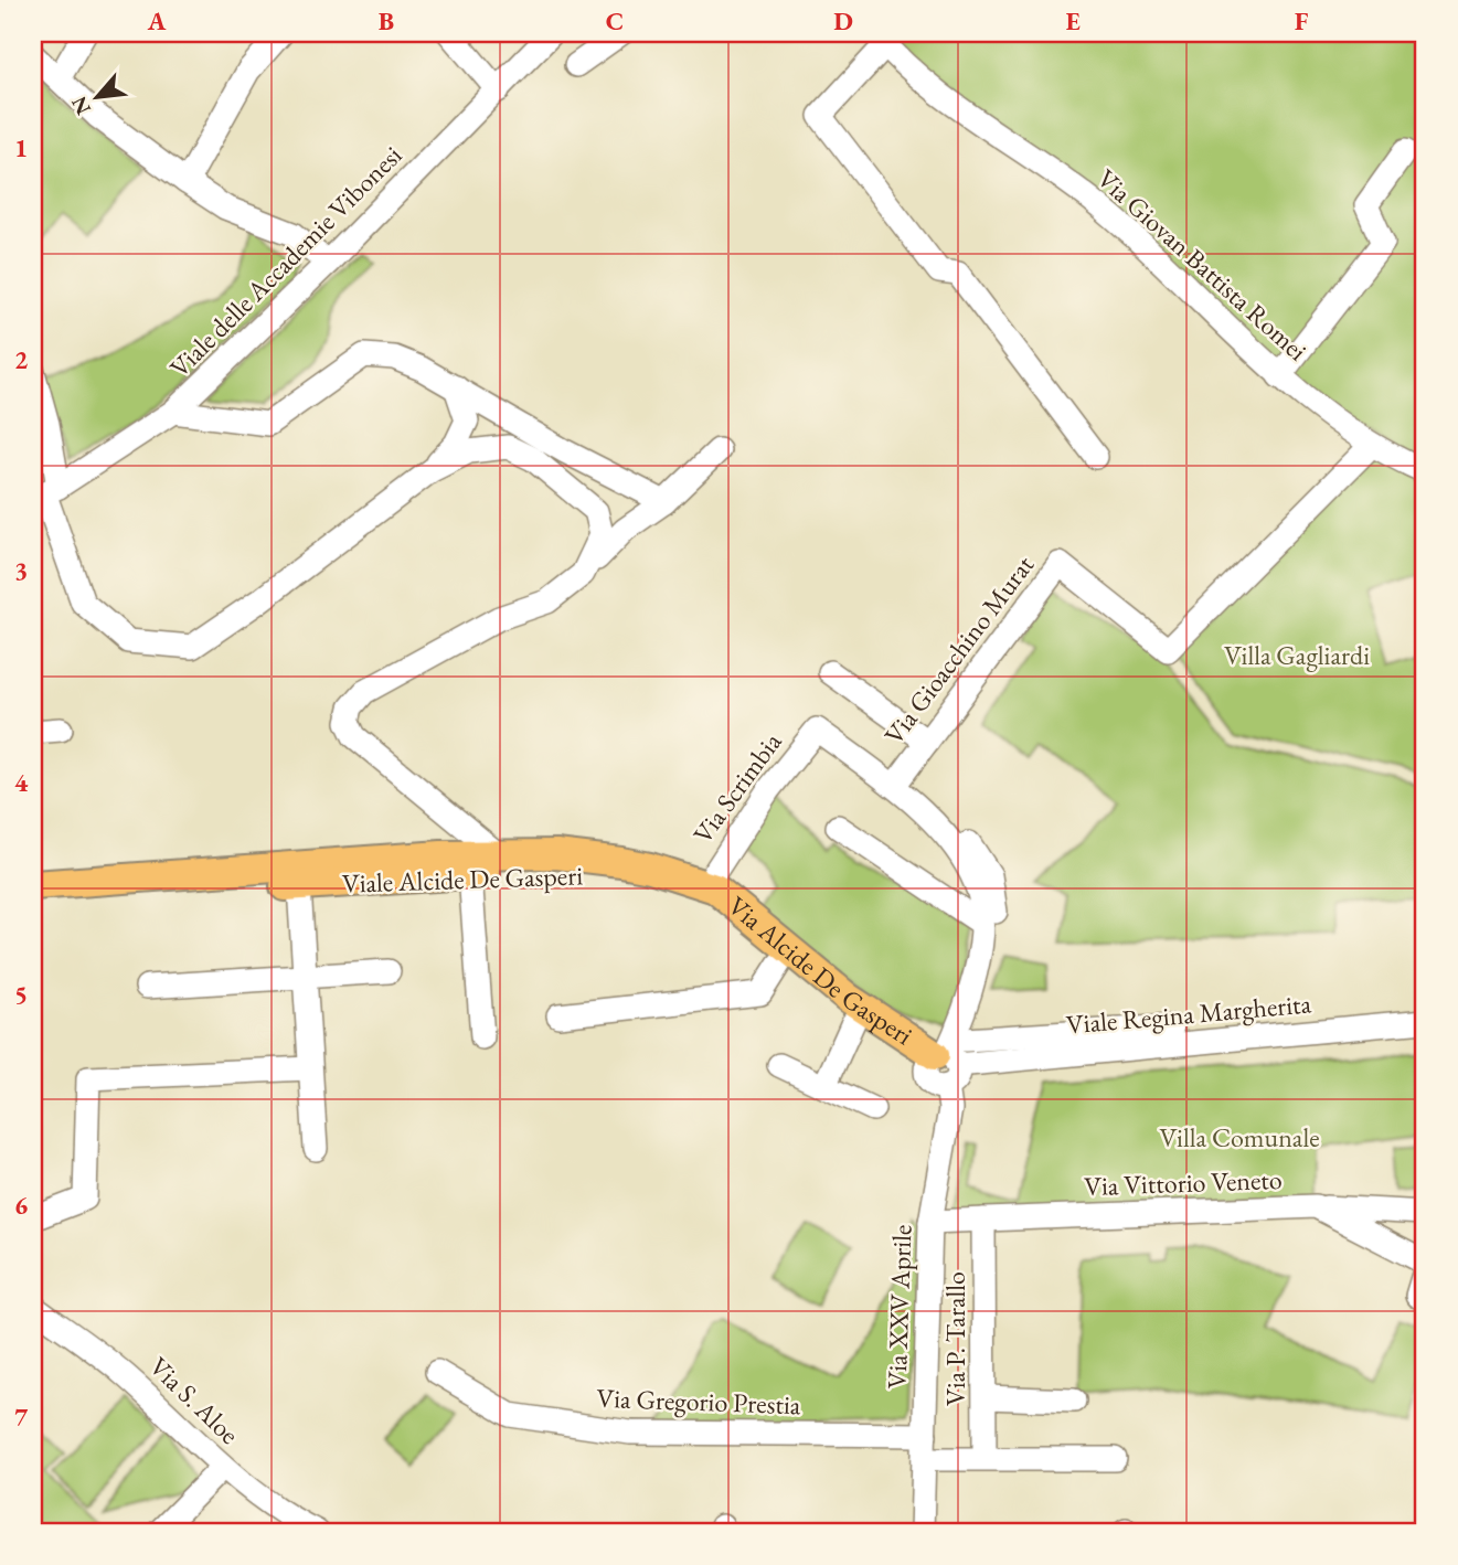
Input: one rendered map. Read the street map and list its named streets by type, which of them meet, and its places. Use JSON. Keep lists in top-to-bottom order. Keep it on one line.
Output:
{"streets":{"main road":["Viale Alcide De Gasperi","Via Alcide De Gasperi"],"street":["Viale delle Accademie Vibonesi","Via Giovan Battista Romei","Via Gioacchino Murat","Via Scrimbia","Viale Regina Margherita","Via Vittorio Veneto","Via XXV Aprile","Via P. Tarallo","Via S. Aloe","Via Gregorio Prestia"]},"crossings":[["Via Giovan Battista Romei","Via Gioacchino Murat"],["Via Gioacchino Murat","Via Scrimbia"],["Via Gioacchino Murat","Viale Alcide De Gasperi"],["Via Gioacchino Murat","Via Alcide De Gasperi"],["Via Gioacchino Murat","Viale Regina Margherita"],["Via Gioacchino Murat","Via XXV Aprile"],["Via Scrimbia","Viale Alcide De Gasperi"],["Via Scrimbia","Via Alcide De Gasperi"],["Viale Alcide De Gasperi","Via Alcide De Gasperi"],["Viale Alcide De Gasperi","Viale Regina Margherita"],["Viale Alcide De Gasperi","Via XXV Aprile"],["Via Alcide De Gasperi","Viale Regina Margherita"],["Via Alcide De Gasperi","Via XXV Aprile"],["Viale Regina Margherita","Via XXV Aprile"],["Via Vittorio Veneto","Via XXV Aprile"],["Via Vittorio Veneto","Via P. Tarallo"],["Via XXV Aprile","Via Gregorio Prestia"],["Via P. Tarallo","Via Gregorio Prestia"]],"parks":["Villa Gagliardi","Villa Comunale"],"north":"bottom left","grid":{"columns":["A","B","C","D","E","F"],"rows":["1","2","3","4","5","6","7"]}}
